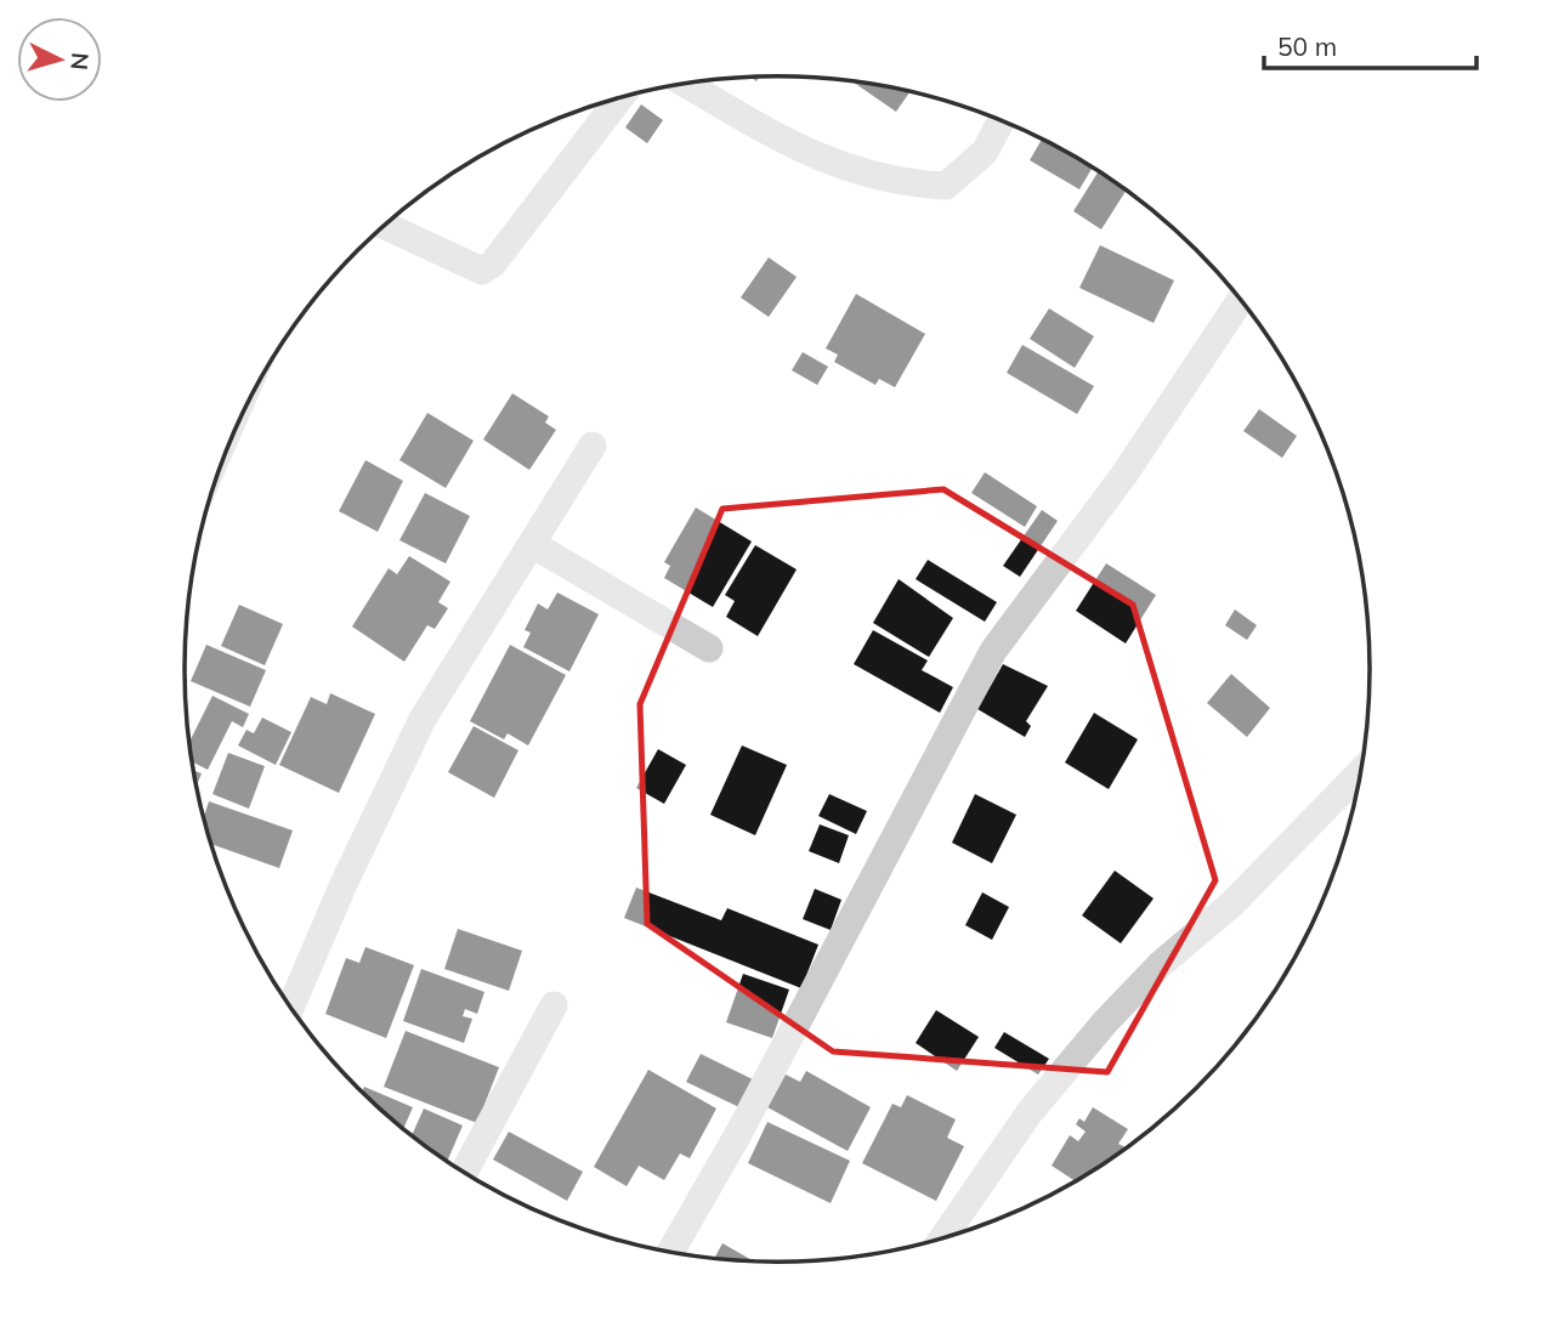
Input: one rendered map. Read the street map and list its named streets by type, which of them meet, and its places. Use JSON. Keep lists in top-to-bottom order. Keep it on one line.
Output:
{"scale_bar":"50 m","north":"right"}
